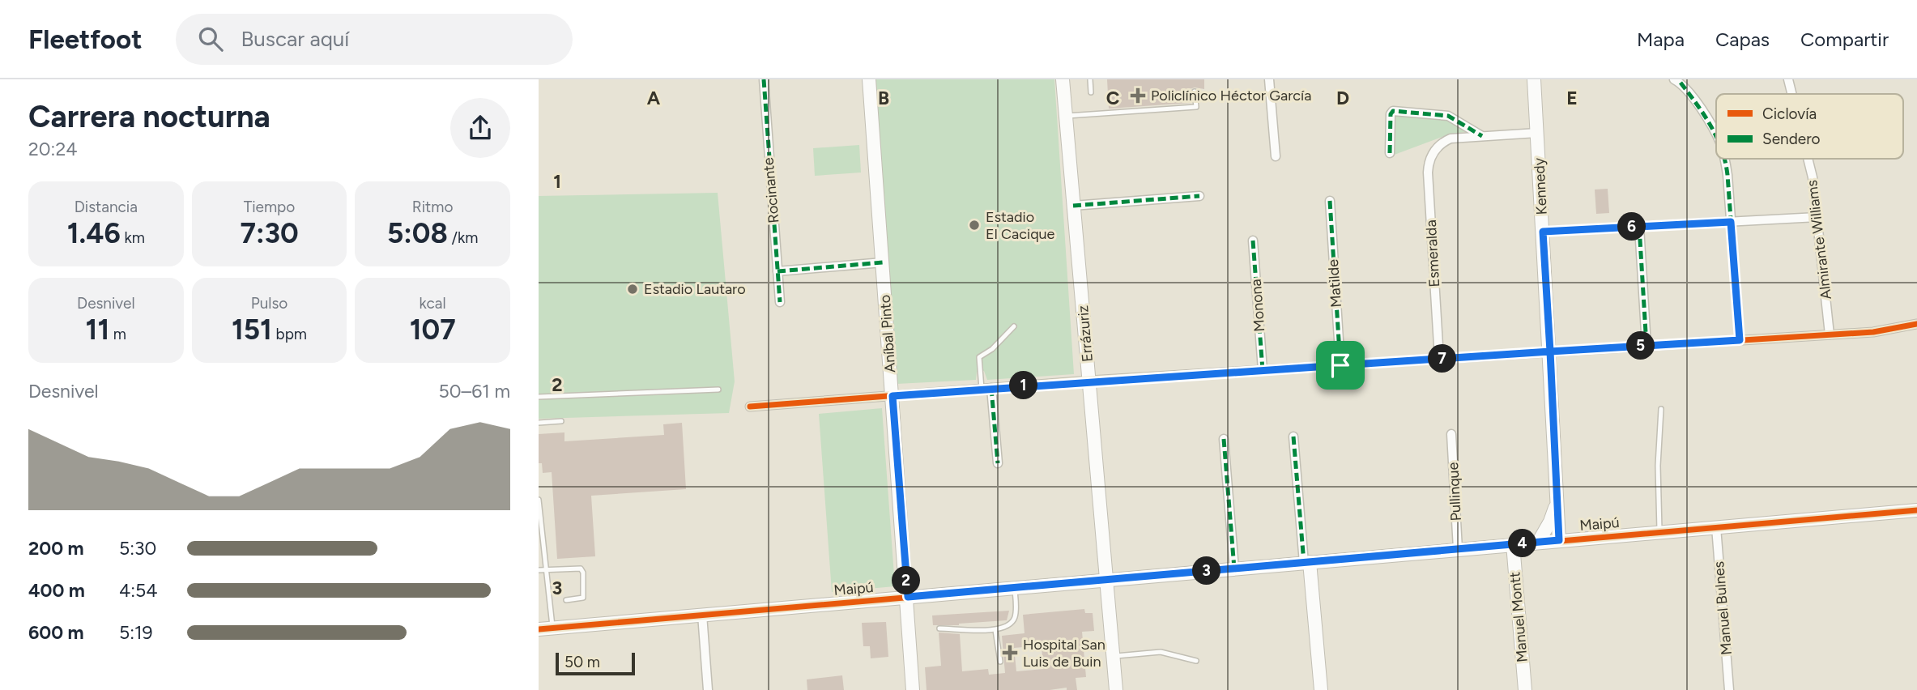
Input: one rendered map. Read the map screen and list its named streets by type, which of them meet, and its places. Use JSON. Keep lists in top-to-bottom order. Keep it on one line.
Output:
{"streets":{"street":["Kennedy","Rocinante","Almirante Williams","Esmeralda","Matilde","Monona","Aníbal Pinto","Errázuriz","Pullinque","Maipú","Manuel Bulnes","Manuel Montt"]},"crossings":[["Kennedy","Maipú"],["Aníbal Pinto","Maipú"],["Errázuriz","Maipú"],["Pullinque","Maipú"],["Maipú","Manuel Bulnes"],["Maipú","Manuel Montt"]],"places":{"health":["Policlínico Héctor García","Hospital San Luis de Buin"],"other":["Estadio El Cacique","Estadio Lautaro"]},"legend":["Ciclovía","Sendero"],"scale_bar":"50 m","page":{"header":"Fleetfoot","search":"Buscar aquí","nav":["Mapa","Capas","Compartir"],"heading":["Carrera nocturna","20:24"],"stats":[["Distancia","1.46 km"],["Tiempo","7:30"],["Ritmo","5:08 /km"],["Desnivel","11 m"],["Pulso","151 bpm"],["kcal","107"]],"pins":["6","5","7","1","4","3","2"],"chart":["Desnivel","50–61 m"],"list":[{"name":"200 m","note":"5:30"},{"name":"400 m","note":"4:54"},{"name":"600 m","note":"5:19"}],"scale":"50 m"},"grid":{"columns":["A","B","C","D","E"],"rows":["1","2","3"]}}
